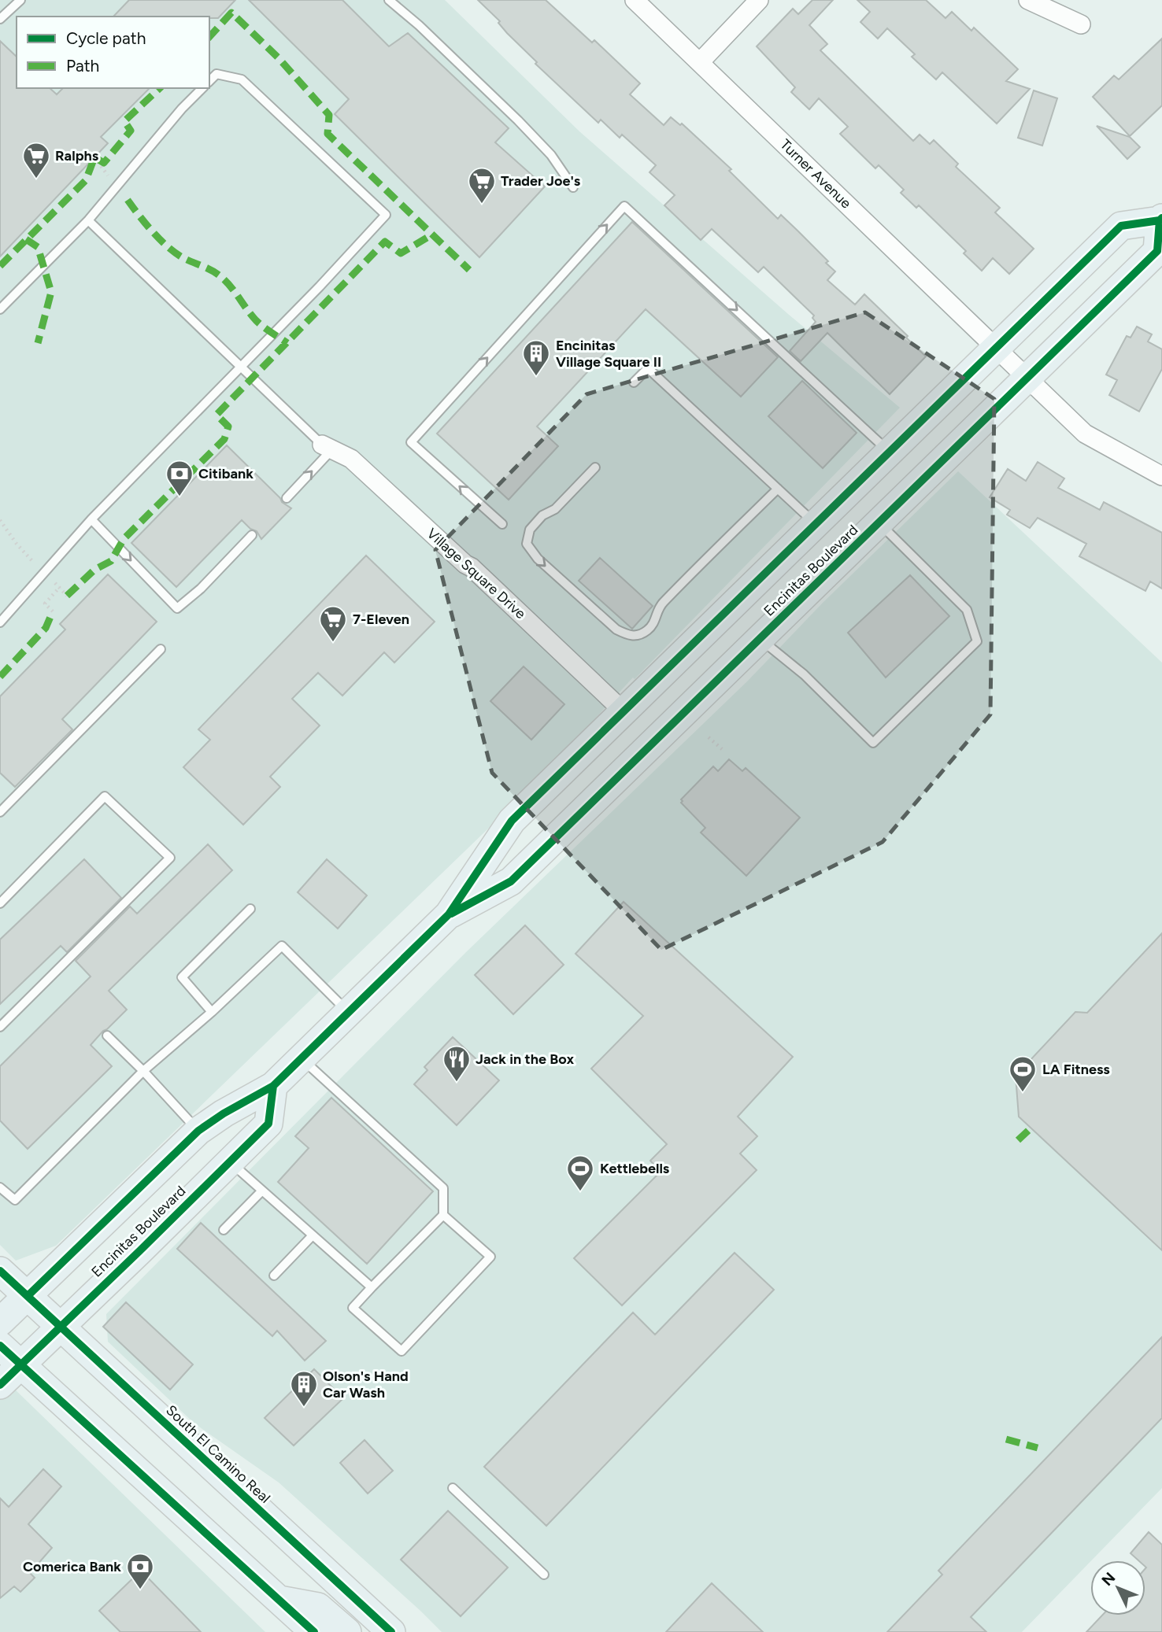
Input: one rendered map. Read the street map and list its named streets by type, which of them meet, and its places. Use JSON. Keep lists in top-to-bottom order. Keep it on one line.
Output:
{"streets":{"main road":["Encinitas Boulevard","South El Camino Real"],"street":["Turner Avenue","Village Square Drive"]},"crossings":[["Turner Avenue","Encinitas Boulevard"],["Encinitas Boulevard","Village Square Drive"],["Encinitas Boulevard","South El Camino Real"]],"places":{"supermarket":["Ralphs","Trader Joe's","7-Eleven"],"building":["Encinitas Village Square II","Olson's Hand Car Wash"],"bank":["Citibank","Comerica Bank"],"restaurant":["Jack in the Box"],"sports":["LA Fitness","Kettlebells"]},"legend":["Cycle path","Path"],"north":"top left"}
